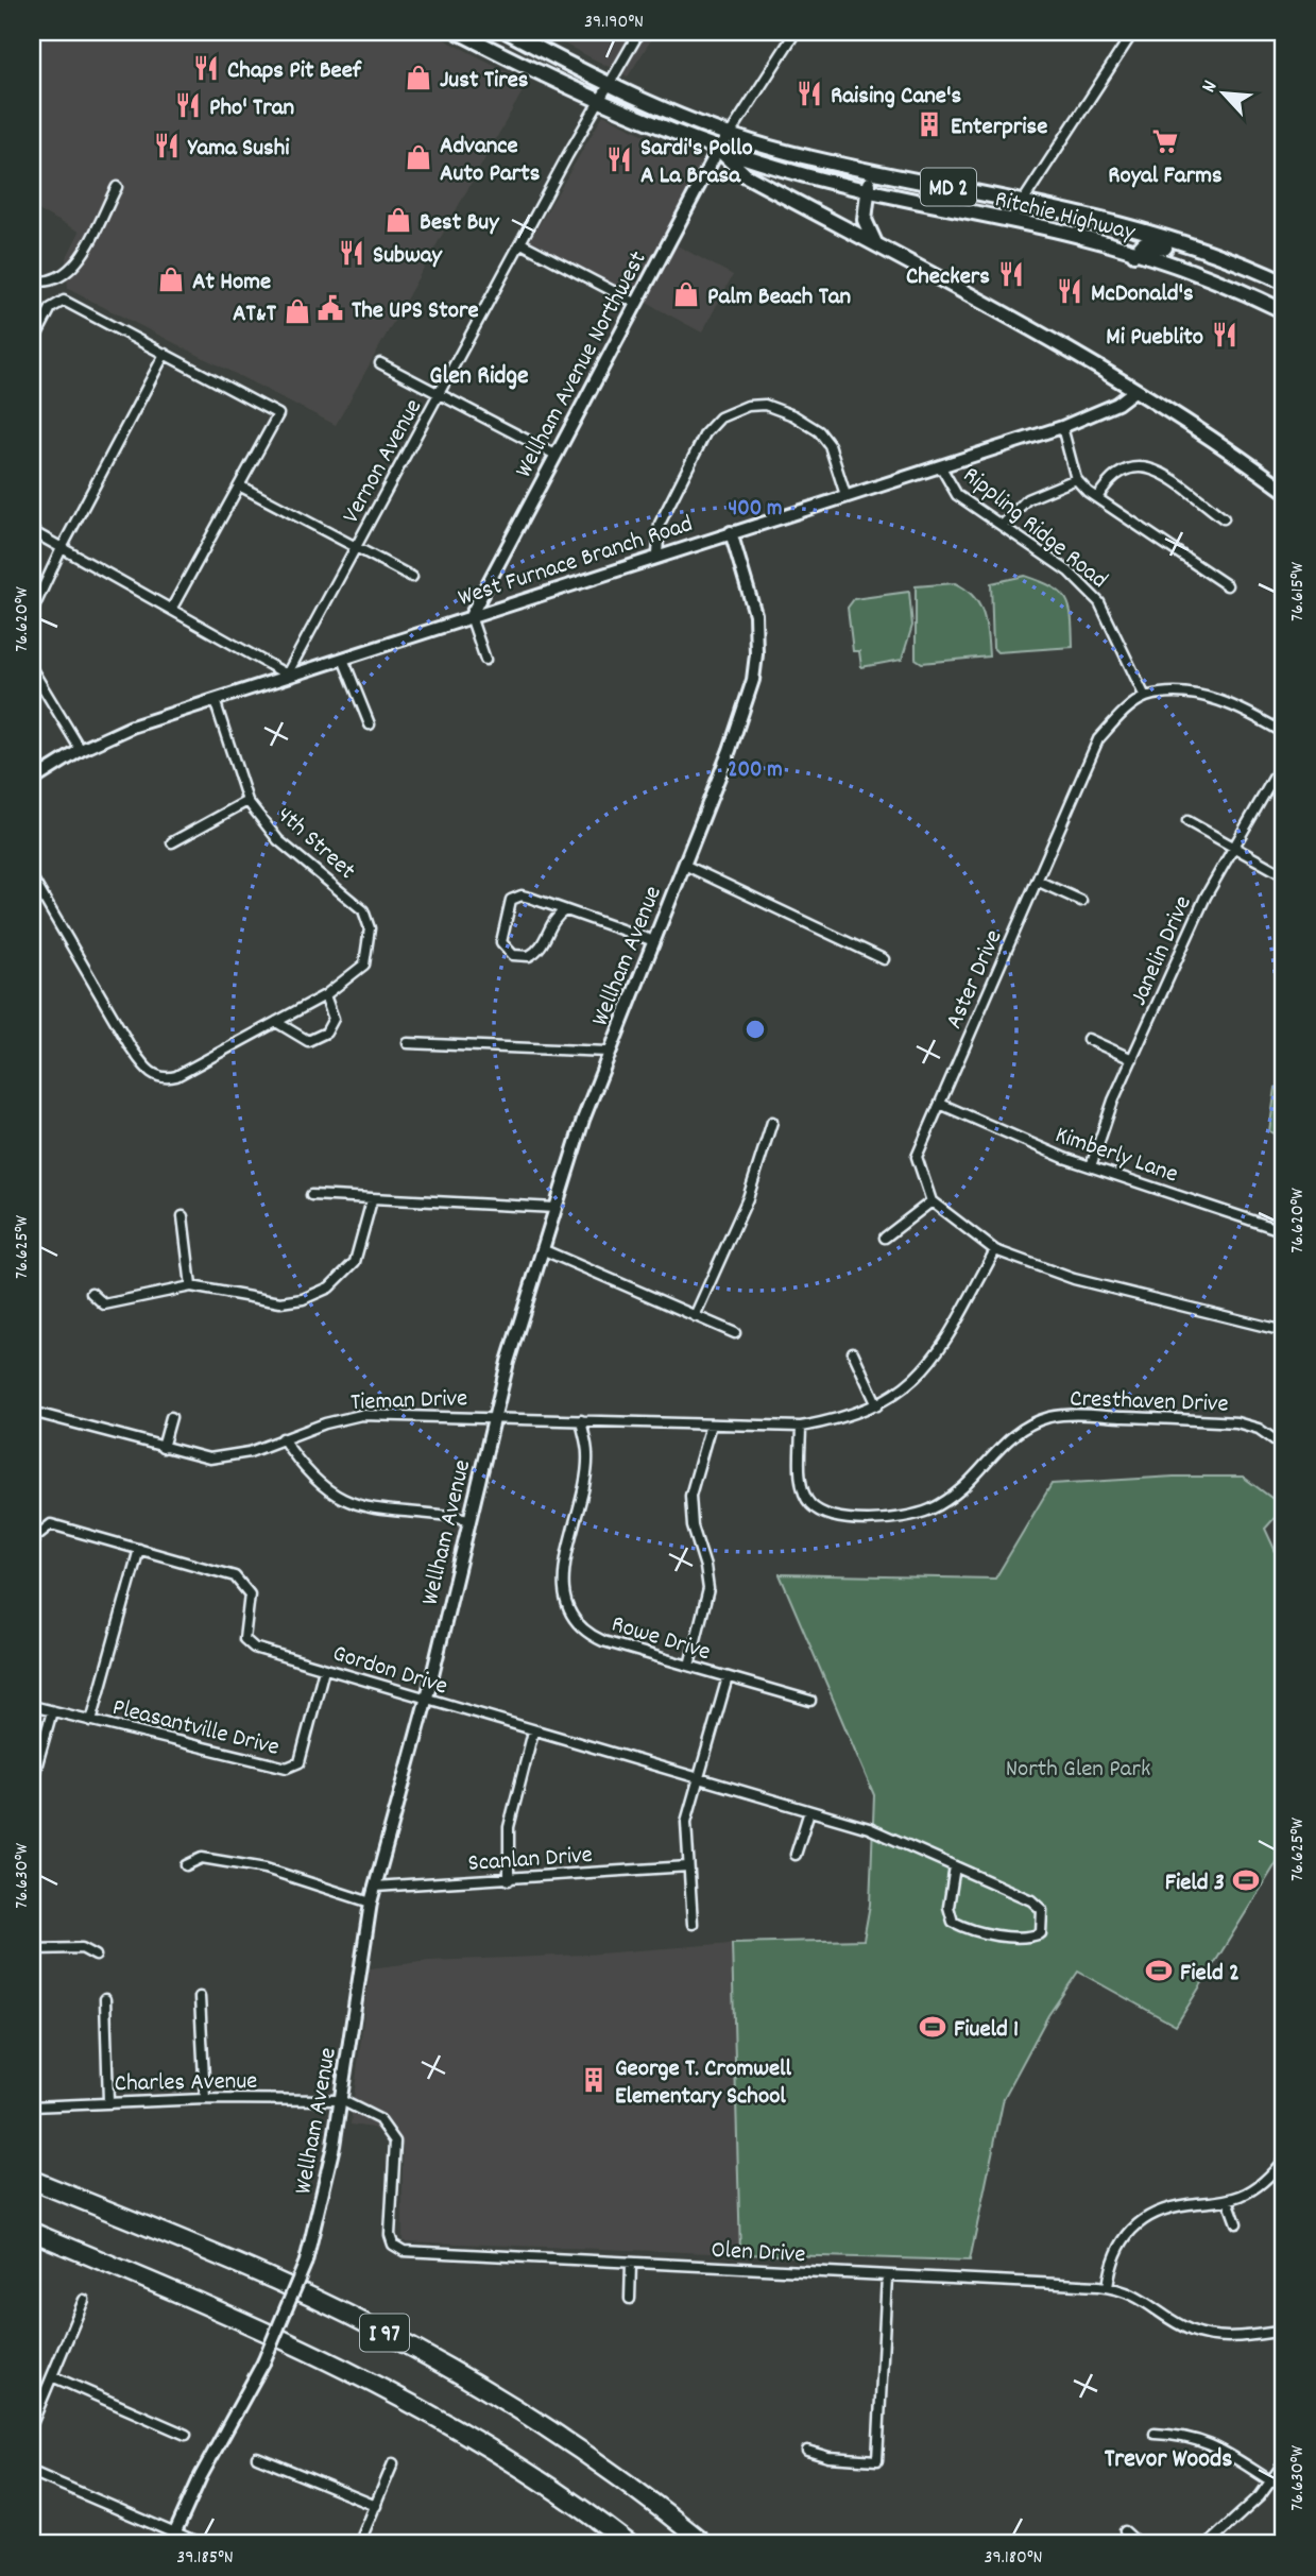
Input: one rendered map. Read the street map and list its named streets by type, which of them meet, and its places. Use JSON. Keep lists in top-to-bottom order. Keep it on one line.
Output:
{"streets":{"highway":["I 97"],"main road":["MD 2","Ritchie Highway"],"street":["Wellham Avenue Northwest","Vernon Avenue","Rippling Ridge Road","West Furnace Branch Road","4th Street","Janelin Drive","Wellham Avenue","Aster Drive","Kimberly Lane","Tieman Drive","Cresthaven Drive","Rowe Drive","Gordon Drive","Pleasantville Drive","Scanlan Drive","Charles Avenue","Olen Drive"]},"crossings":[["Ritchie Highway","Wellham Avenue Northwest"],["Ritchie Highway","Vernon Avenue"],["Wellham Avenue Northwest","West Furnace Branch Road"],["Vernon Avenue","West Furnace Branch Road"],["Rippling Ridge Road","West Furnace Branch Road"],["Rippling Ridge Road","Aster Drive"],["West Furnace Branch Road","4th Street"],["West Furnace Branch Road","Wellham Avenue"],["Janelin Drive","Kimberly Lane"],["Wellham Avenue","Tieman Drive"],["Wellham Avenue","Gordon Drive"],["Wellham Avenue","Scanlan Drive"],["Wellham Avenue","Charles Avenue"],["Wellham Avenue","Olen Drive"],["Aster Drive","Kimberly Lane"],["Tieman Drive","Cresthaven Drive"],["Tieman Drive","Rowe Drive"],["Gordon Drive","Pleasantville Drive"],["Charles Avenue","Olen Drive"]],"districts":["Glen Ridge","Trevor Woods"],"parks":["North Glen Park"],"places":{"restaurant":["Chaps Pit Beef","Raising Cane's","Pho' Tran","Yama Sushi","Sardi's Pollo A La Brasa","Subway","Checkers","McDonald's","Mi Pueblito"],"shop":["Just Tires","Advance Auto Parts","Best Buy","At Home","Palm Beach Tan","AT&T"],"building":["Enterprise","George T. Cromwell Elementary School"],"supermarket":["Royal Farms"],"public building":["The UPS Store"],"sports":["Field 3","Field 2","Fiueld 1"]},"north":"top left","coordinates":["39.190°N","76.615°W","76.620°W","76.625°W","76.630°W","39.185°N","39.180°N"],"rings":["400 m","200 m"]}
